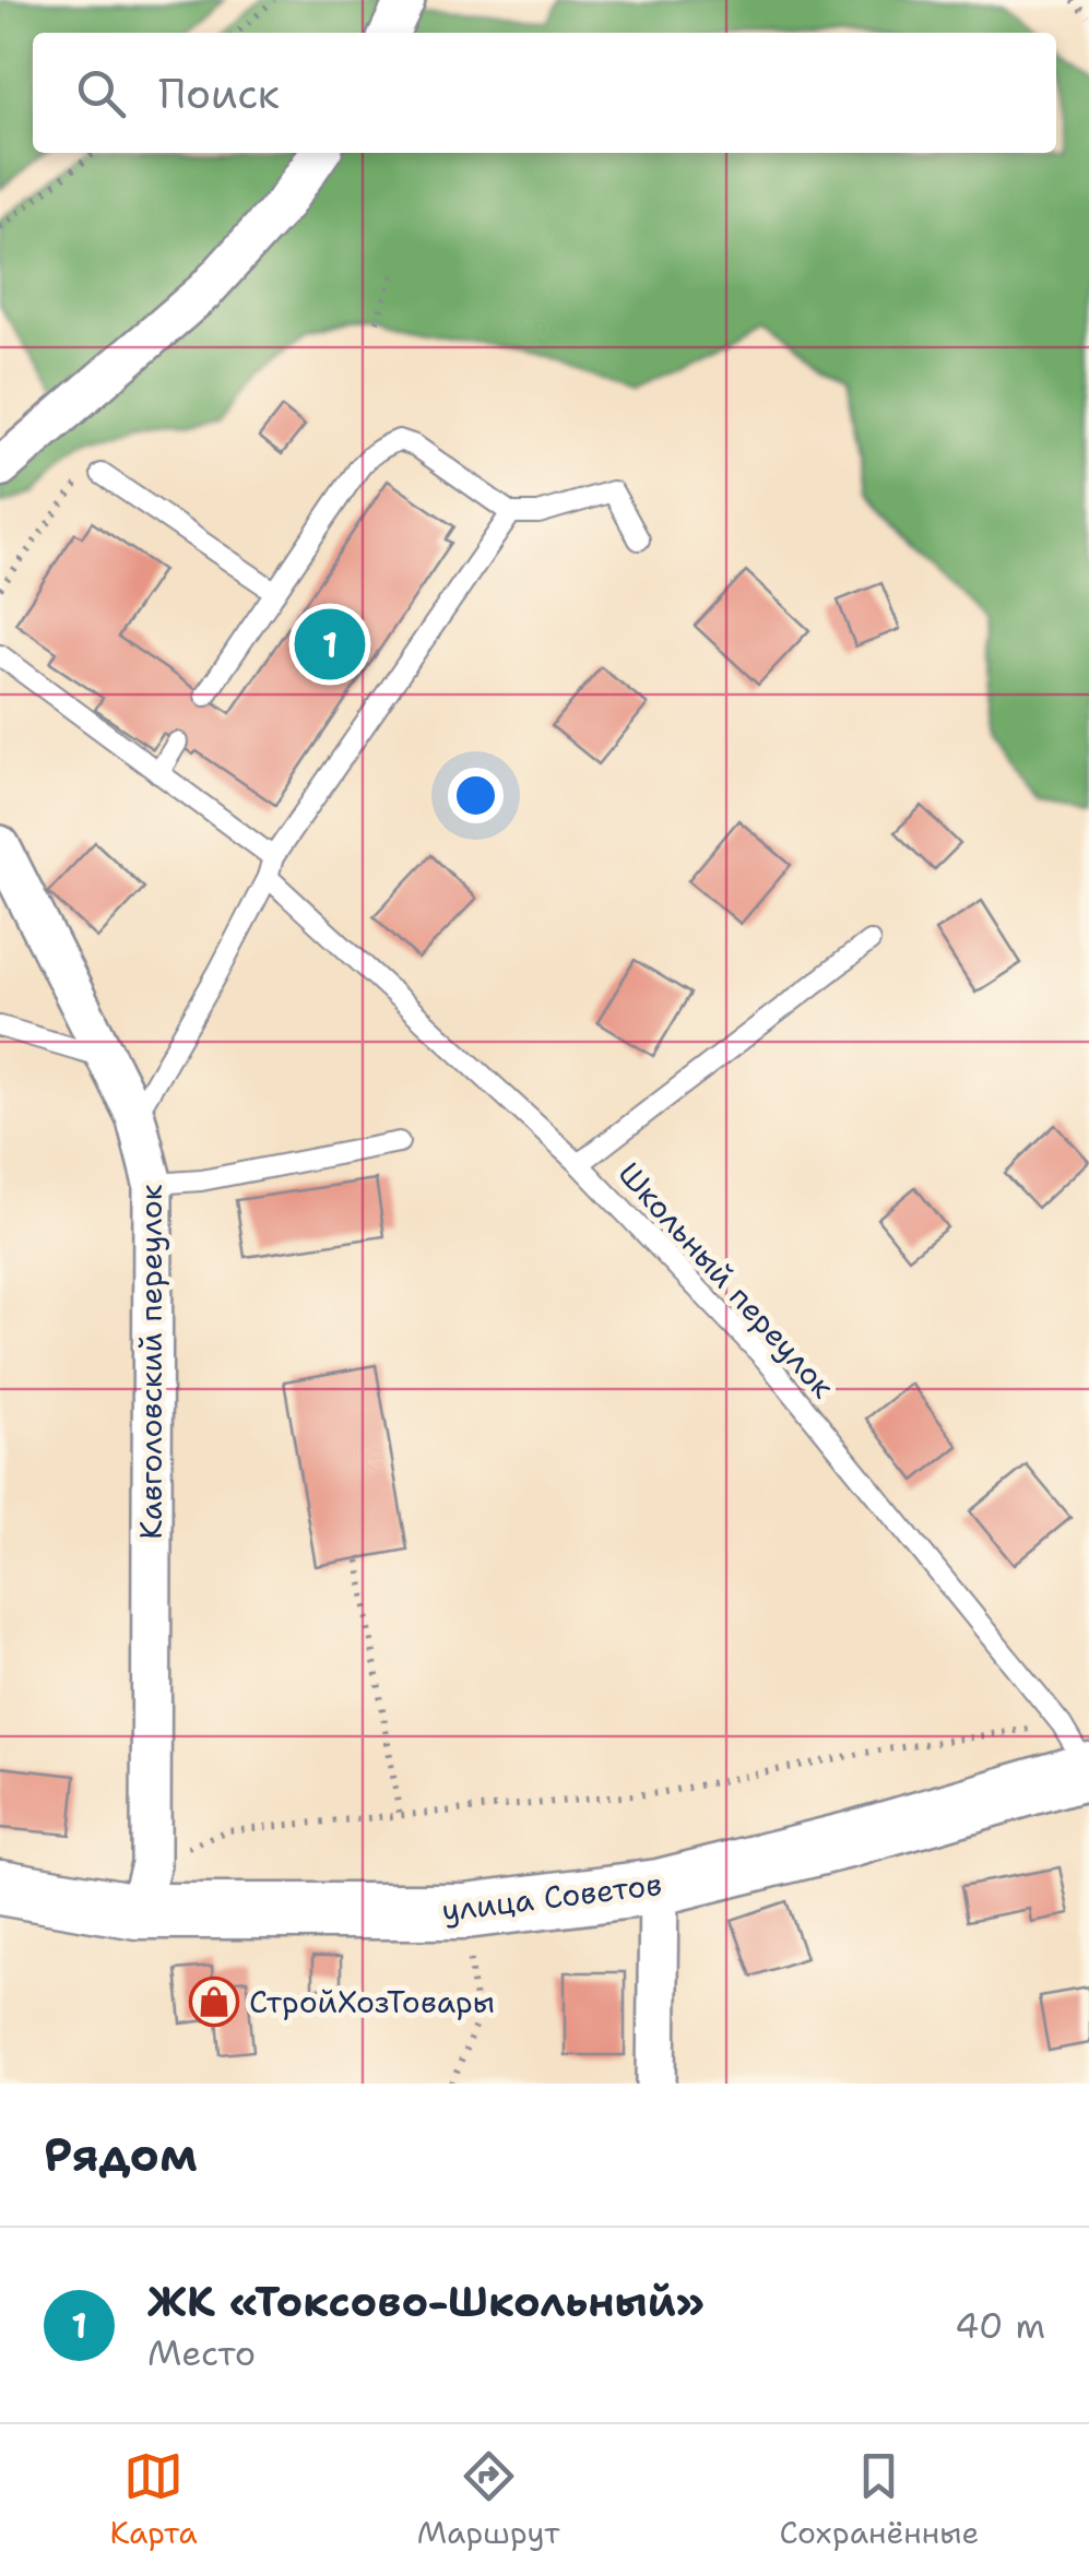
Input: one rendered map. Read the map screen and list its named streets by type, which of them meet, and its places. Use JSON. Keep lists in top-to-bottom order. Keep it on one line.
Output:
{"streets":{"main road":["улица Советов"],"street":["Кавголовский переулок"],"lane":["Школьный переулок"]},"crossings":[["Школьный переулок","улица Советов"],["Кавголовский переулок","улица Советов"]],"places":{"shop":["СтройХозТовары"]},"page":{"search":"Поиск","pins":"1","heading":"Рядом","list":[{"mark":"1","name":"ЖК «Токсово-Школьный»","note":"Место","value":"40 m"}],"nav":["Карта","Маршрут","Сохранённые"]}}
